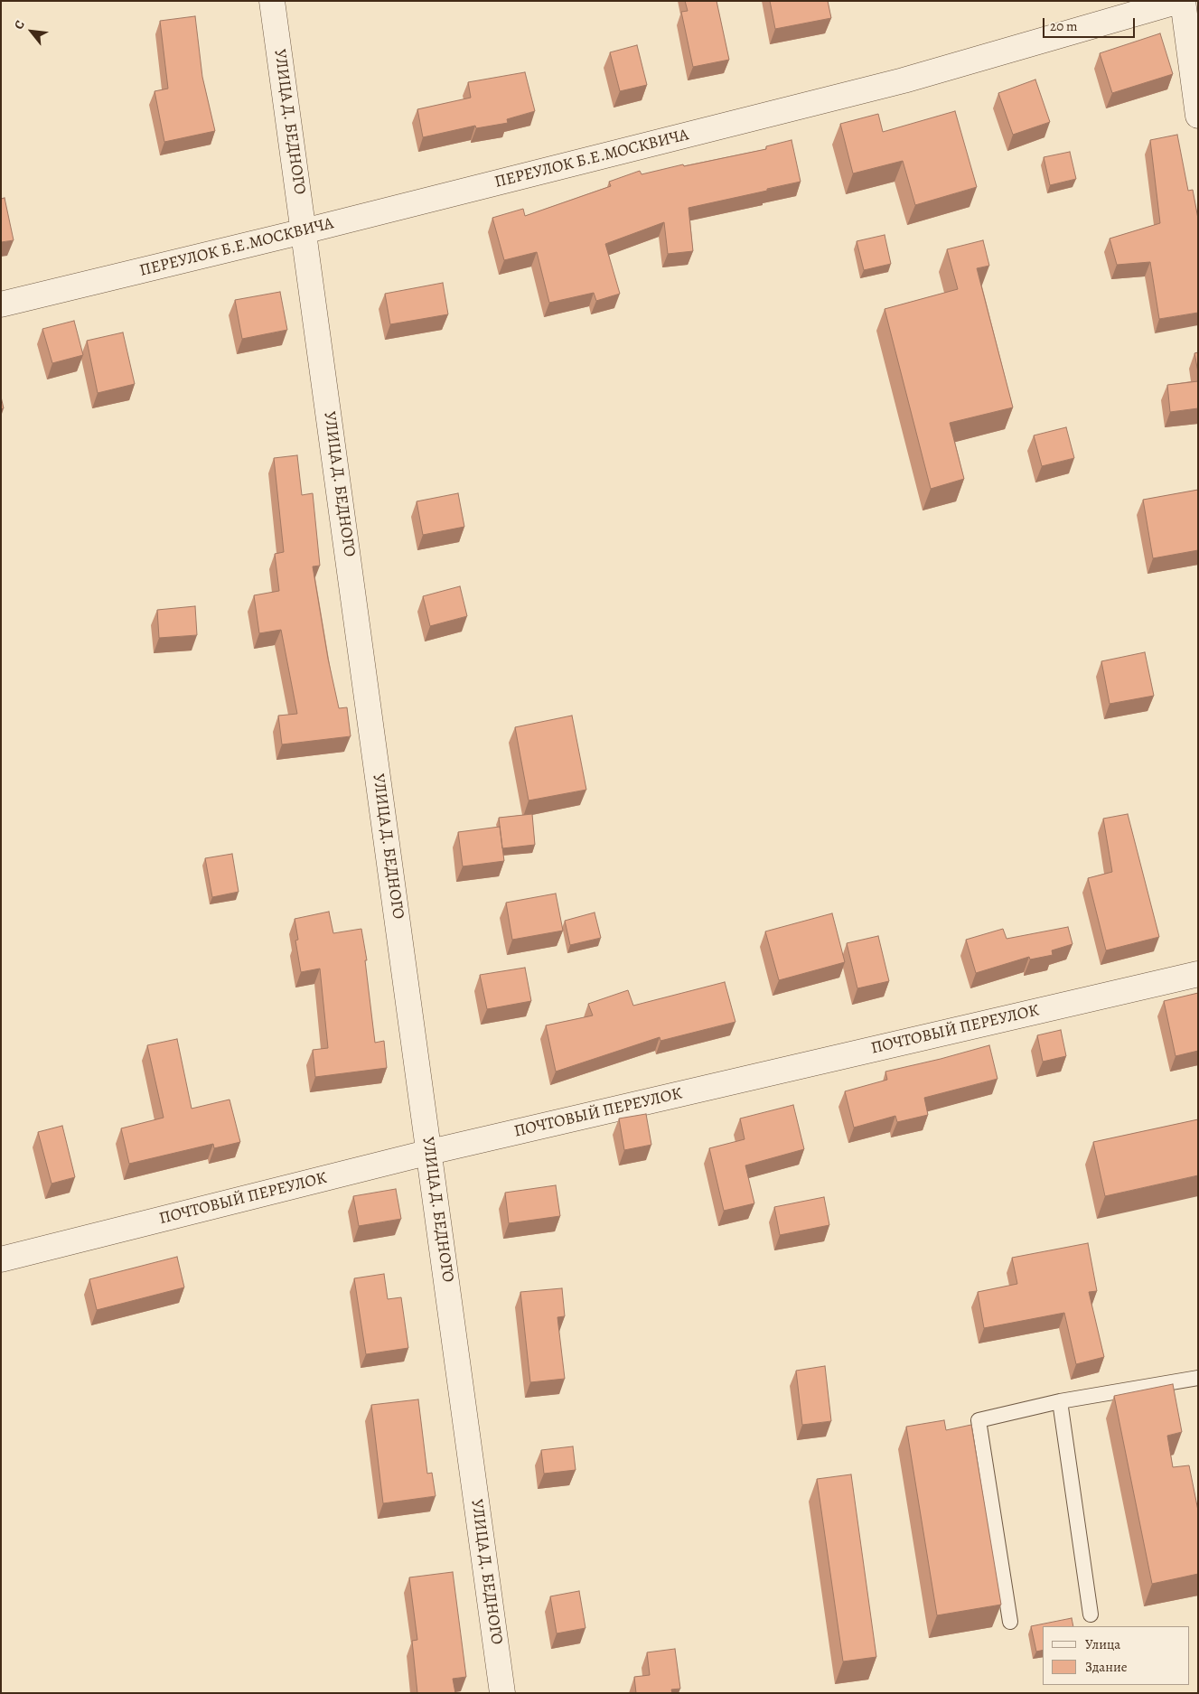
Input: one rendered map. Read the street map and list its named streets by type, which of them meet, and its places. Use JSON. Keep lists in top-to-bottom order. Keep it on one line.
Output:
{"streets":{"street":["УЛИЦА Д. БЕДНОГО","ПЕРЕУЛОК Б.Е.МОСКВИЧА","ПОЧТОВЫЙ ПЕРЕУЛОК"]},"crossings":[["УЛИЦА Д. БЕДНОГО","ПЕРЕУЛОК Б.Е.МОСКВИЧА"],["УЛИЦА Д. БЕДНОГО","ПОЧТОВЫЙ ПЕРЕУЛОК"]],"legend":["Улица","Здание"],"scale_bar":"20 m","north":"top left"}
